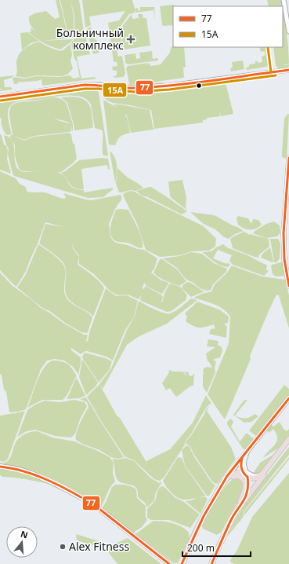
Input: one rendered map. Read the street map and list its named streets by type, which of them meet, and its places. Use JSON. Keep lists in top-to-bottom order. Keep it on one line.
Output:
{"places":{"health":["Больничный комплекс"],"other":["Alex Fitness"]},"lines":["transit line 15А","transit line 77"],"legend":["77","15А"],"scale_bar":"200 m","north":"top"}
